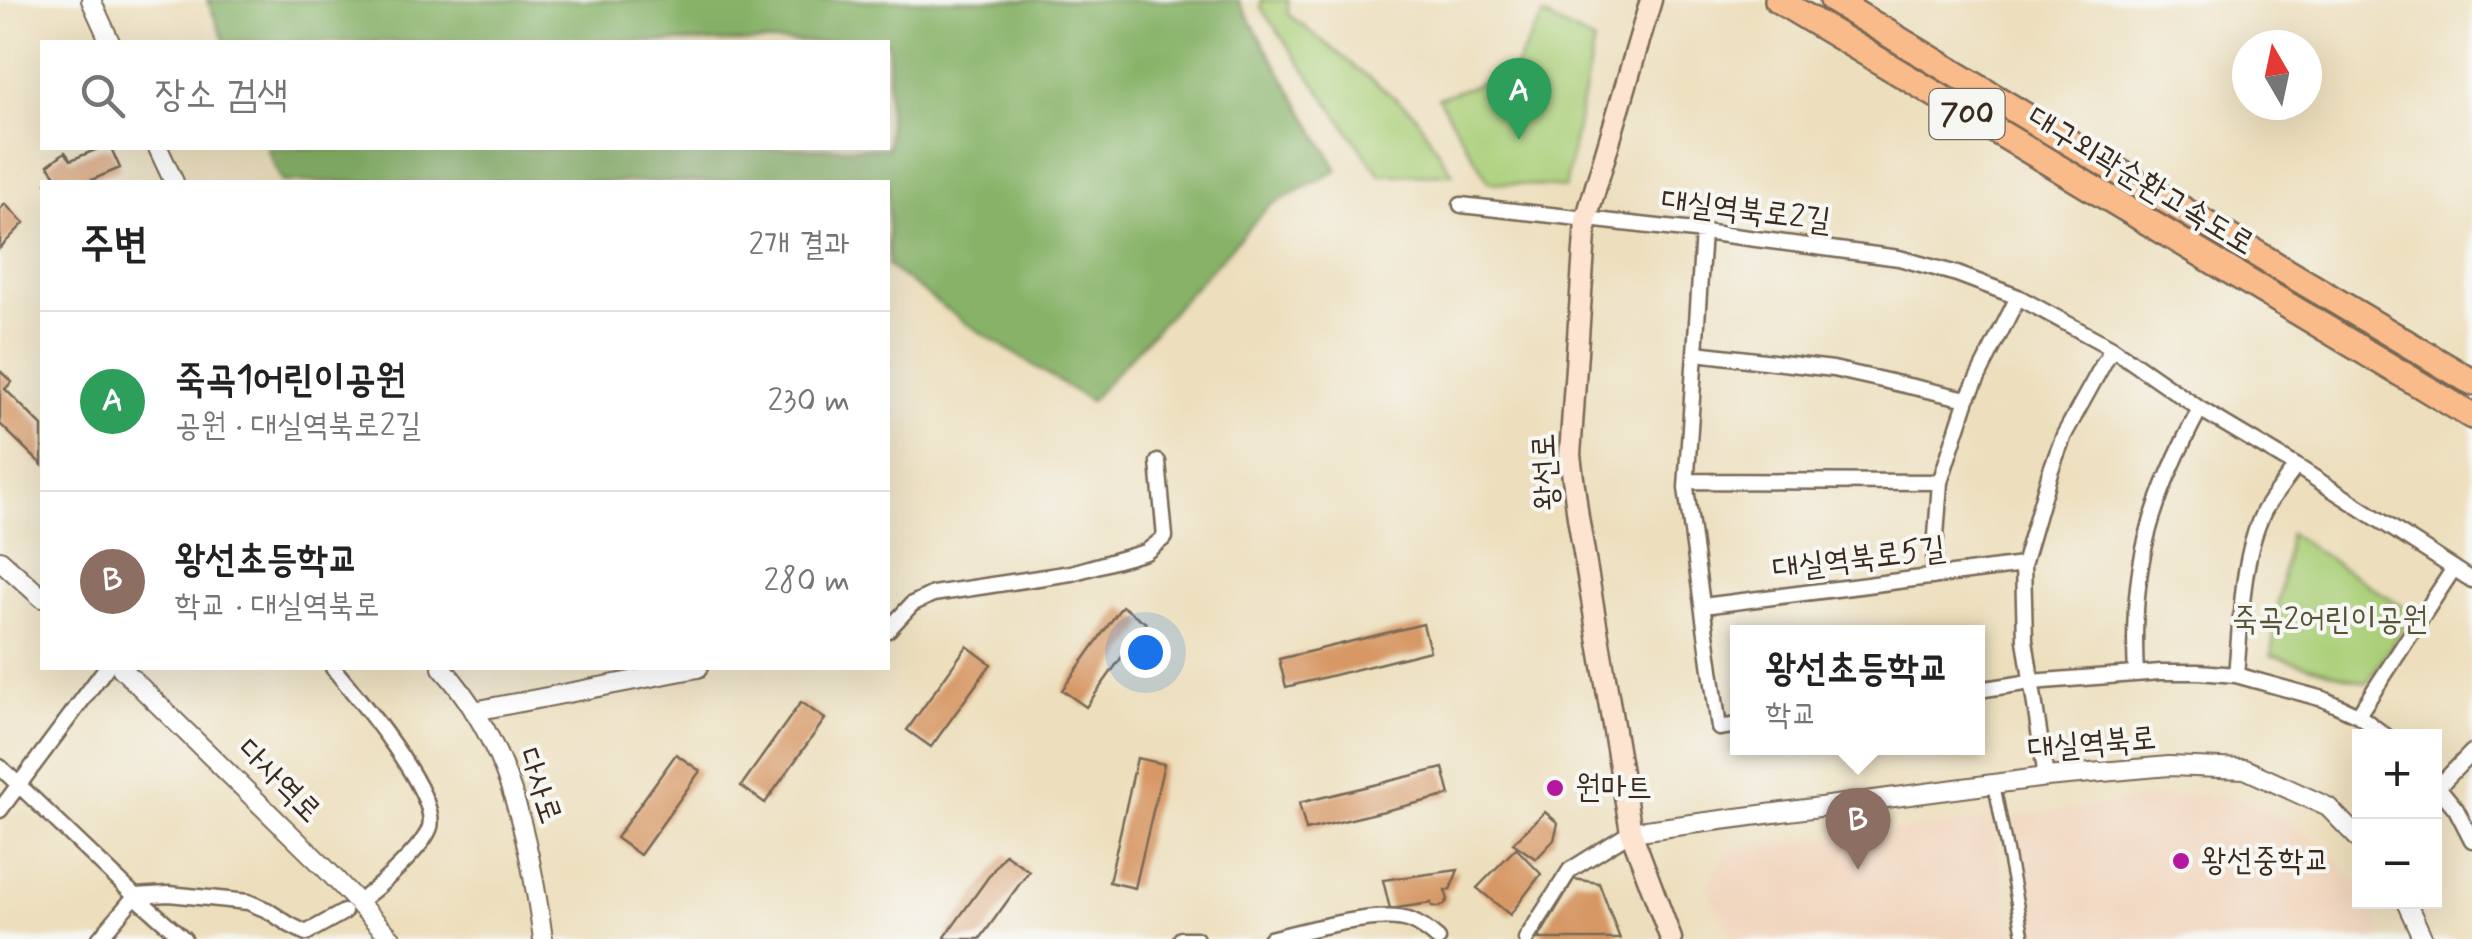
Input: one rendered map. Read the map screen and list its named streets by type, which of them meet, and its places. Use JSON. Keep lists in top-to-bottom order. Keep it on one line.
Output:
{"streets":{"highway":["700","대구외곽순환고속도로"],"main road":["왕선로"],"street":["대실역북로2길","대실역북로5길","대실역북로","다사역로","다사로"]},"crossings":[["대실역북로2길","왕선로"],["왕선로","대실역북로"]],"parks":["죽곡2어린이공원"],"places":["원마트","왕선중학교"],"north":"top","page":{"search":"장소 검색","pins":["A","B"],"heading":["주변","2개 결과"],"list":[{"mark":"A","name":"죽곡1어린이공원","note":"공원 · 대실역북로2길","value":"230 m"},{"mark":"B","name":"왕선초등학교","note":"학교 · 대실역북로","value":"280 m"}],"popup":["왕선초등학교","학교"],"map_buttons":["+","−"]}}
